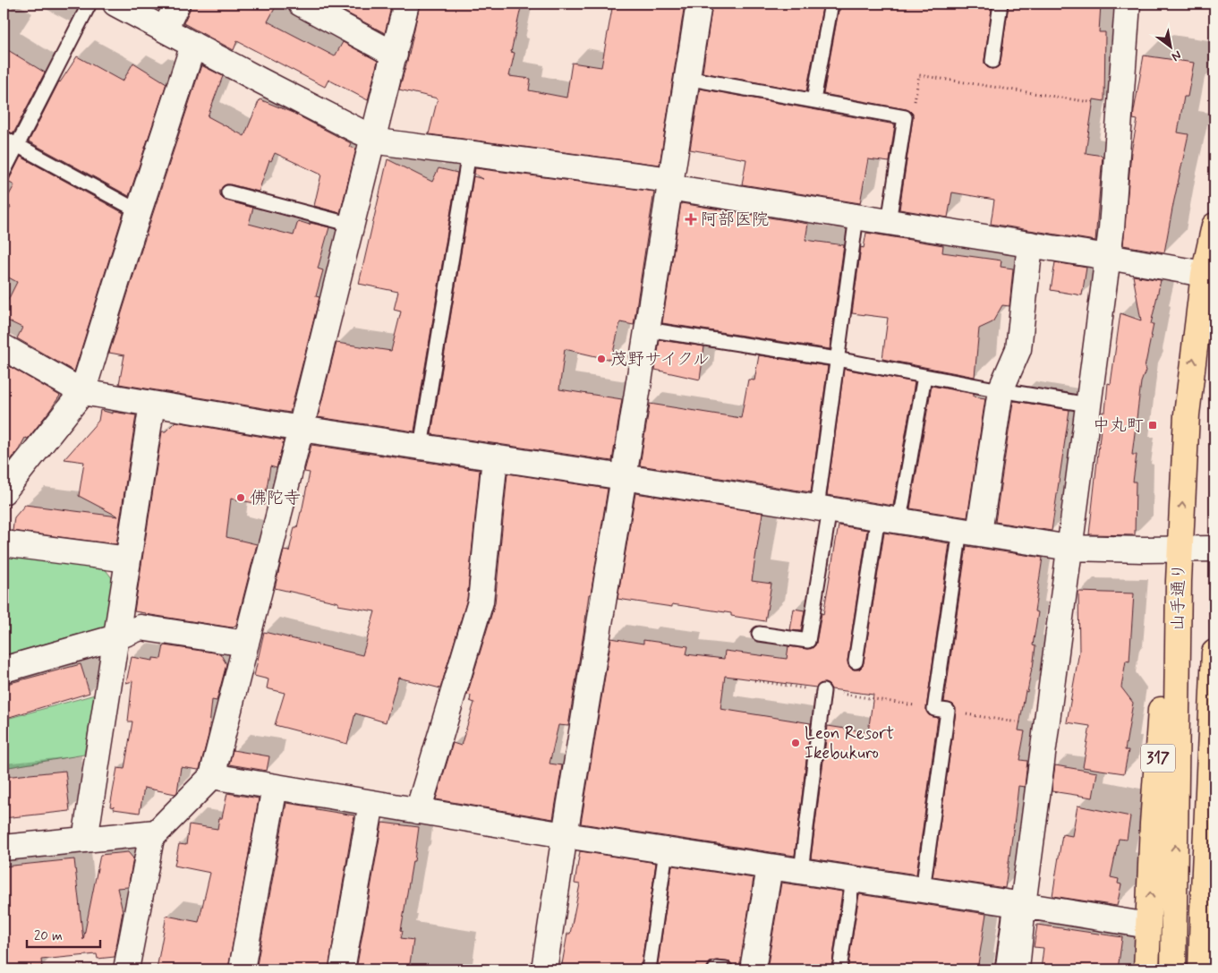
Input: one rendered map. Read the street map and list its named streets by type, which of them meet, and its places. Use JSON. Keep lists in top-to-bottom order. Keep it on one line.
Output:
{"streets":{"main road":["山手通り","317"]},"crossings":[["山手通り","317"]],"places":{"health":["阿部医院"],"other":["茂野サイクル","佛陀寺","Leon Resort Ikebukuro"],"transit":["中丸町"]},"scale_bar":"20 m","north":"bottom right"}
